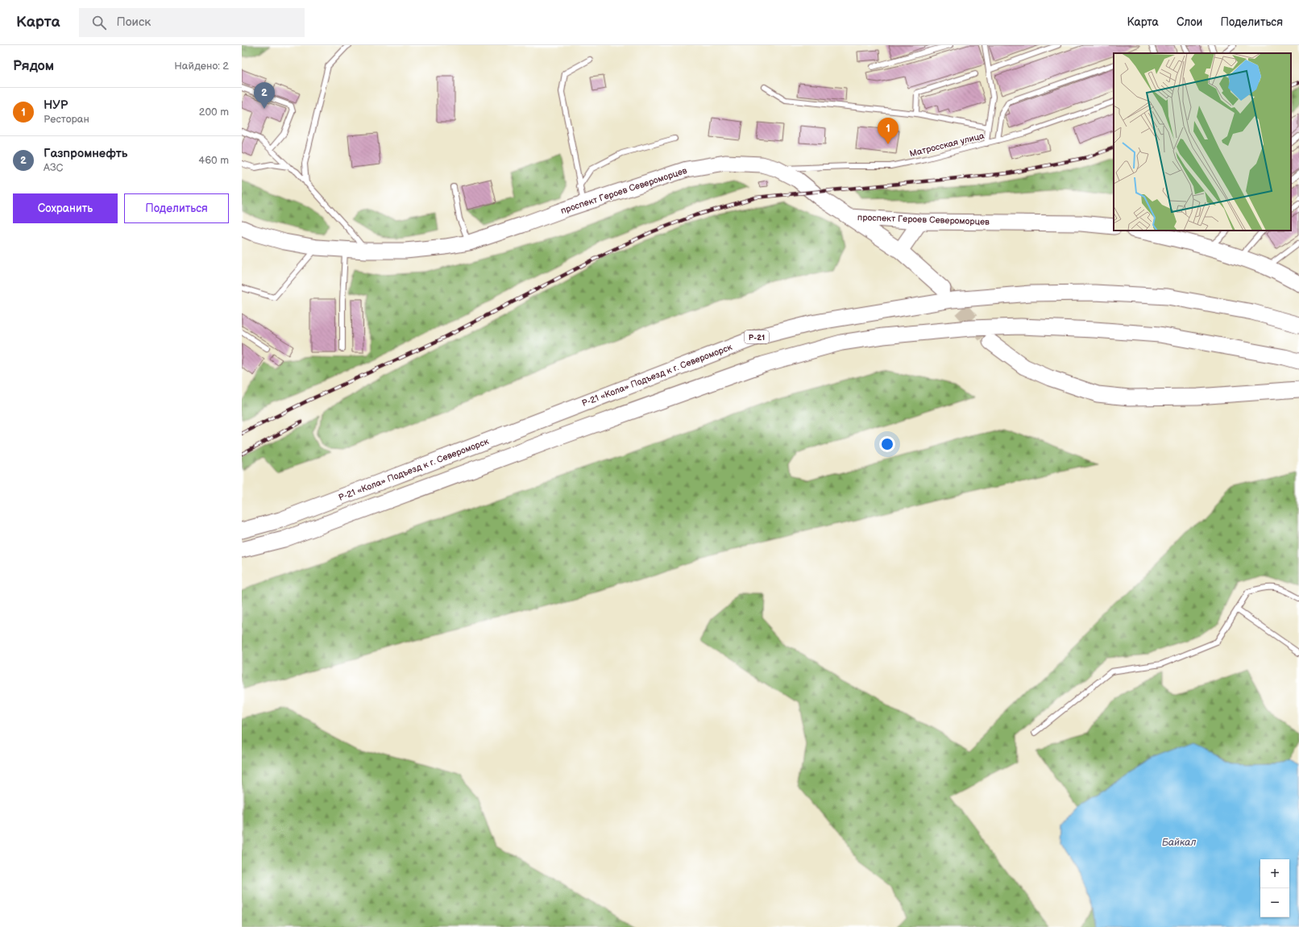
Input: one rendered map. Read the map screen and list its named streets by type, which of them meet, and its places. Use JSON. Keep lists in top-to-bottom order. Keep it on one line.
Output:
{"streets":{"main road":["проспект Героев Североморцев","Р-21","Р-21 «Кола» Подъезд к г. Североморск"],"lane":["Матросская улица"]},"crossings":[["Матросская улица","проспект Героев Североморцев"]],"water":["Байкал"],"page":{"header":"Карта","search":"Поиск","nav":["Карта","Слои","Поделиться"],"heading":["Рядом","Найдено: 2"],"pins":["2","1"],"list":[{"mark":"1","name":"НУР","note":"Ресторан","value":"200 m"},{"mark":"2","name":"Газпромнефть","note":"АЗС","value":"460 m"}],"buttons":["Сохранить","Поделиться"],"map_buttons":["+","−"]}}
